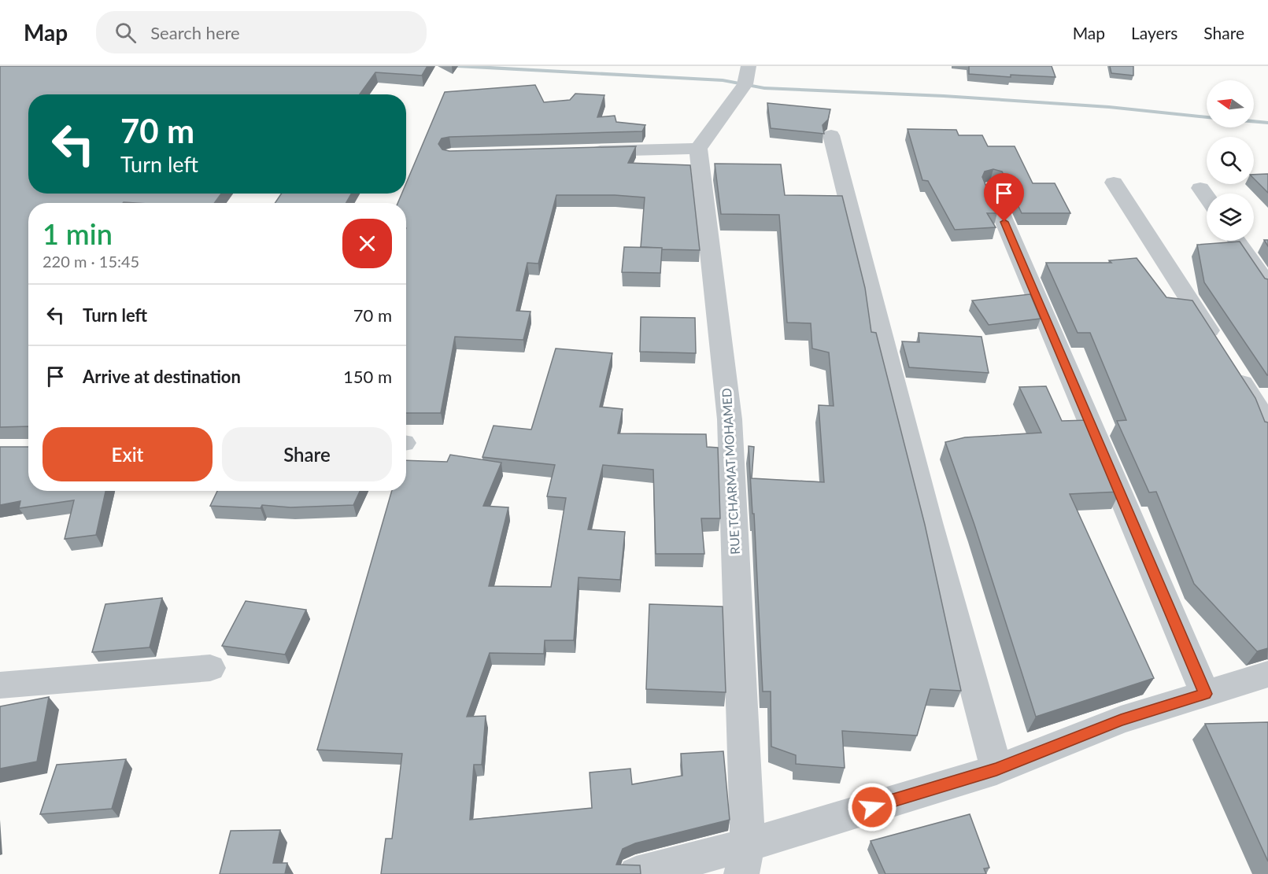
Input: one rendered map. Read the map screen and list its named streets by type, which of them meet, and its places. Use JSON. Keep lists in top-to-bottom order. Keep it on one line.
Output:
{"streets":{"street":["RUE TCHARMAT MOHAMED"]},"north":"left","page":{"header":"Map","search":"Search here","nav":["Map","Layers","Share"],"turn":["70 m","Turn left"],"heading":["1 min","220 m · 15:45"],"list":[{"name":"Turn left","value":"70 m"},{"name":"Arrive at destination","value":"150 m"}],"buttons":["Exit","Share"]}}
